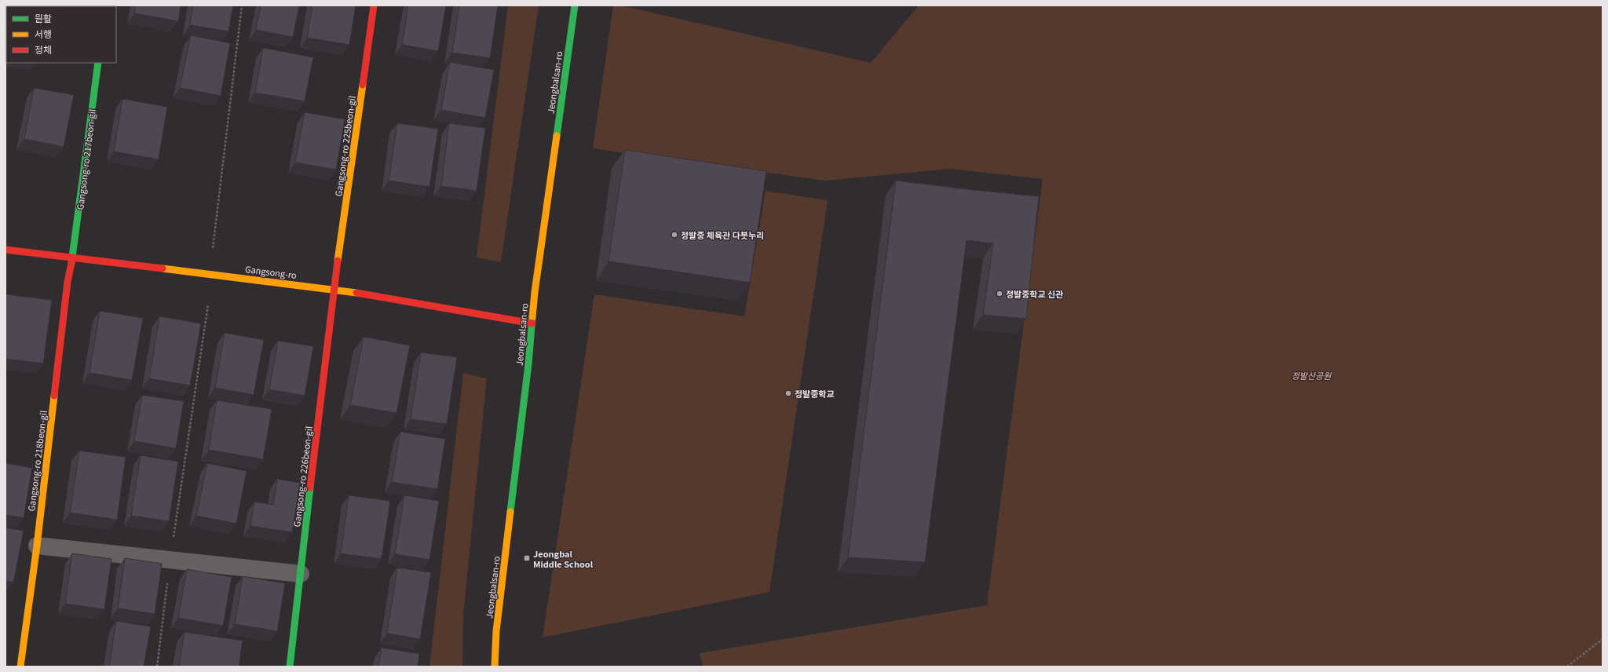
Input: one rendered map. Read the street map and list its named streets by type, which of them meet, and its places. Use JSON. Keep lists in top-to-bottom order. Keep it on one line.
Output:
{"streets":{"street":["Jeongbalsan-ro","Gangsong-ro 225beon-gil","Gangsong-ro 217beon-gil","Gangsong-ro","Gangsong-ro 218beon-gil","Gangsong-ro 226beon-gil"]},"crossings":[["Jeongbalsan-ro","Gangsong-ro"],["Gangsong-ro 225beon-gil","Gangsong-ro"],["Gangsong-ro 225beon-gil","Gangsong-ro 226beon-gil"],["Gangsong-ro 217beon-gil","Gangsong-ro"],["Gangsong-ro 217beon-gil","Gangsong-ro 218beon-gil"],["Gangsong-ro","Gangsong-ro 218beon-gil"],["Gangsong-ro","Gangsong-ro 226beon-gil"]],"parks":["정발산공원"],"places":{"other":["정발중 체육관 다붓누리","정발중학교 신관","정발중학교"],"transit":["Jeongbal Middle School"]},"legend":["원활","서행","정체"]}
